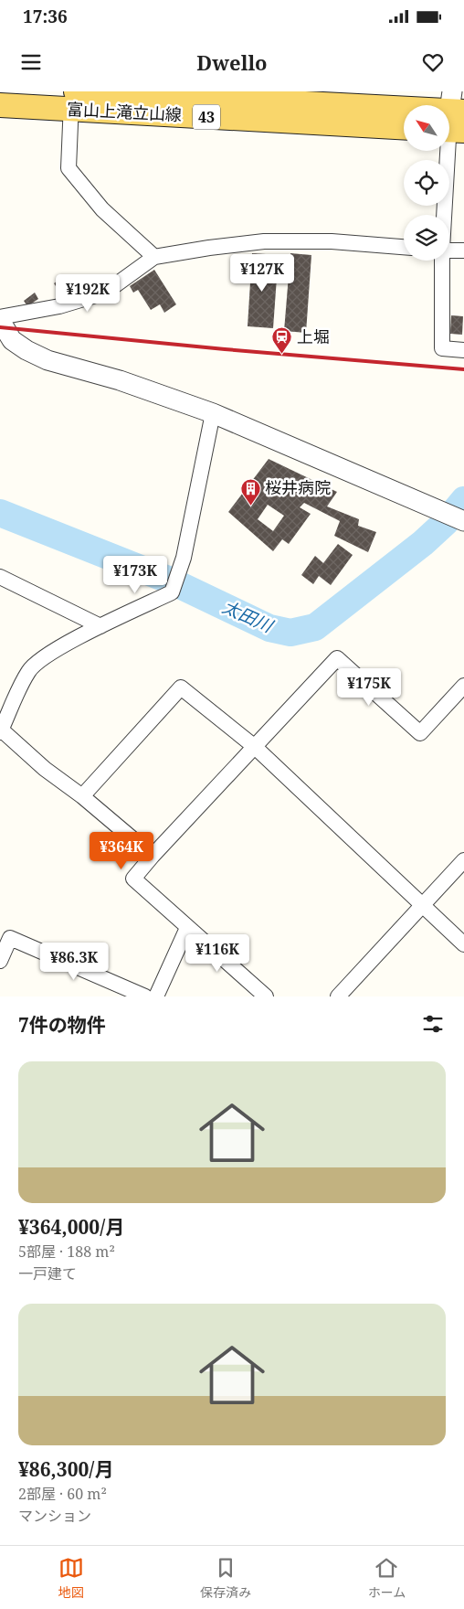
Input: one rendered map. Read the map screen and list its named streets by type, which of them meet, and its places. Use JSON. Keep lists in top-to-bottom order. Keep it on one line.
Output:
{"streets":{"main road":["富山上滝立山線","43"]},"water":["太田川"],"places":{"station":["上堀"],"building":["桜井病院"]},"north":"top left","page":{"status":"17:36","header":"Dwello","price":["¥127K","¥192K","¥173K","¥175K","¥364K","¥116K","¥86.3K"],"heading":"7件の物件","list":[{"name":"¥364,000/月","note":"5部屋 · 188 m² · 一戸建て"},{"name":"¥86,300/月","note":"2部屋 · 60 m² · マンション"}],"tabs":["地図","保存済み","ホーム"]}}
